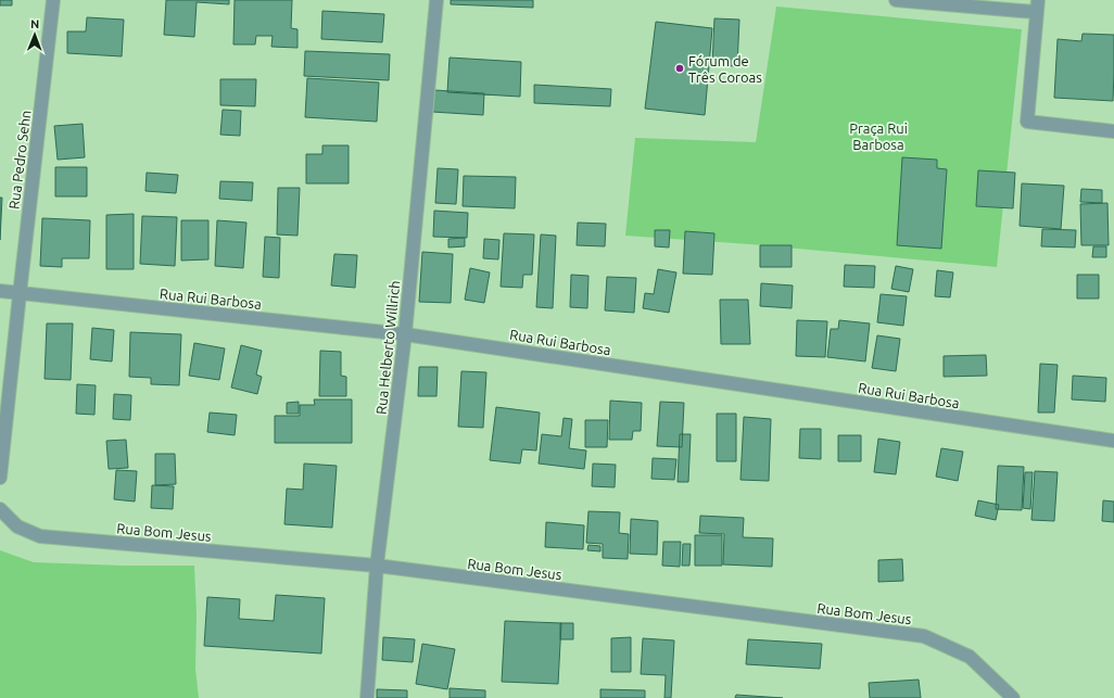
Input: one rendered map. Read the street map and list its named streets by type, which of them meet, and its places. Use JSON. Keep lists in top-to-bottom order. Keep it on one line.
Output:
{"streets":{"street":["Rua Pedro Sehn","Rua Rui Barbosa","Rua Helberto Willrich","Rua Bom Jesus"]},"crossings":[["Rua Pedro Sehn","Rua Rui Barbosa"],["Rua Rui Barbosa","Rua Helberto Willrich"],["Rua Helberto Willrich","Rua Bom Jesus"]],"parks":["Praça Rui Barbosa"],"places":["Fórum de Três Coroas"],"north":"top"}
